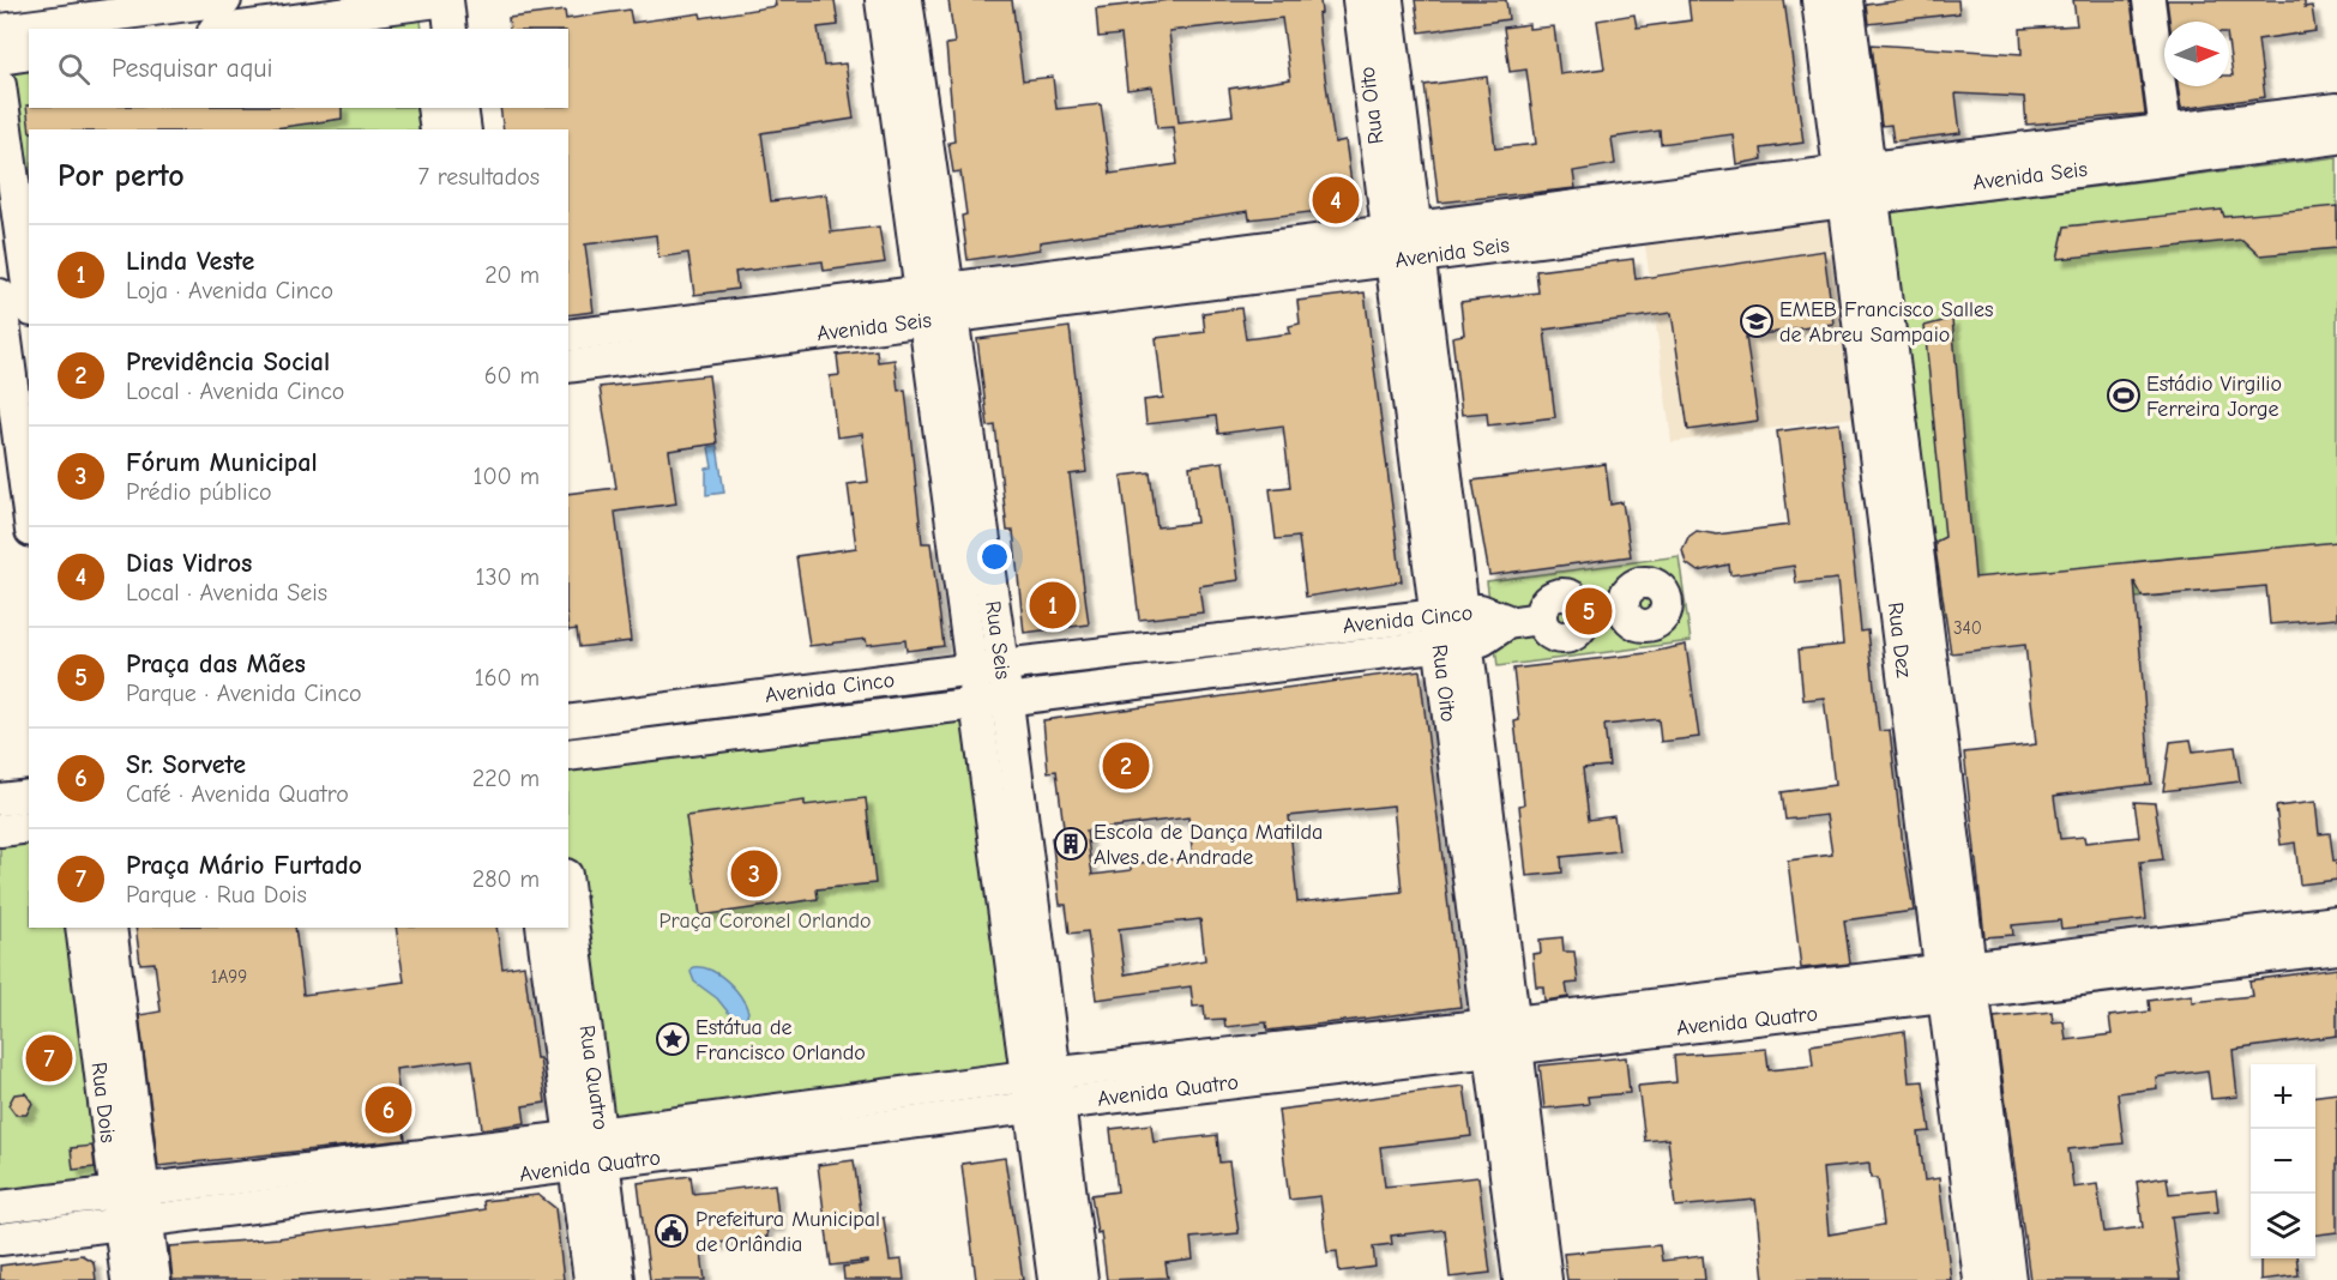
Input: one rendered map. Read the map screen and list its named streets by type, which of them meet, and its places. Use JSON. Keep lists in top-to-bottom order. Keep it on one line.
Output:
{"streets":{"street":["Rua Oito","Avenida Seis","Avenida Cinco","Rua Seis","Rua Dez","Avenida Quatro","Rua Quatro","Rua Dois"]},"crossings":[["Rua Oito","Avenida Seis"],["Rua Oito","Avenida Cinco"],["Rua Oito","Avenida Quatro"],["Avenida Seis","Rua Seis"],["Avenida Seis","Rua Dez"],["Avenida Cinco","Rua Seis"],["Rua Seis","Avenida Quatro"],["Rua Dez","Avenida Quatro"],["Avenida Quatro","Rua Quatro"],["Avenida Quatro","Rua Dois"]],"parks":["Praça Coronel Orlando"],"places":{"school or university":["EMEB Francisco Salles de Abreu Sampaio"],"sports":["Estádio Virgilio Ferreira Jorge"],"building":["Escola de Dança Matilda Alves de Andrade"],"place":["Estátua de Francisco Orlando"],"public building":["Prefeitura Municipal de Orlândia"]},"house_numbers":["340","1A99"],"north":"right","page":{"search":"Pesquisar aqui","heading":["Por perto","7 resultados"],"pins":["4","1","5","2","3","7","6"],"list":[{"mark":"1","name":"Linda Veste","note":"Loja · Avenida Cinco","value":"20 m"},{"mark":"2","name":"Previdência Social","note":"Local · Avenida Cinco","value":"60 m"},{"mark":"3","name":"Fórum Municipal","note":"Prédio público","value":"100 m"},{"mark":"4","name":"Dias Vidros","note":"Local · Avenida Seis","value":"130 m"},{"mark":"5","name":"Praça das Mães","note":"Parque · Avenida Cinco","value":"160 m"},{"mark":"6","name":"Sr. Sorvete","note":"Café · Avenida Quatro","value":"220 m"},{"mark":"7","name":"Praça Mário Furtado","note":"Parque · Rua Dois","value":"280 m"}],"map_buttons":["+","−"]}}
